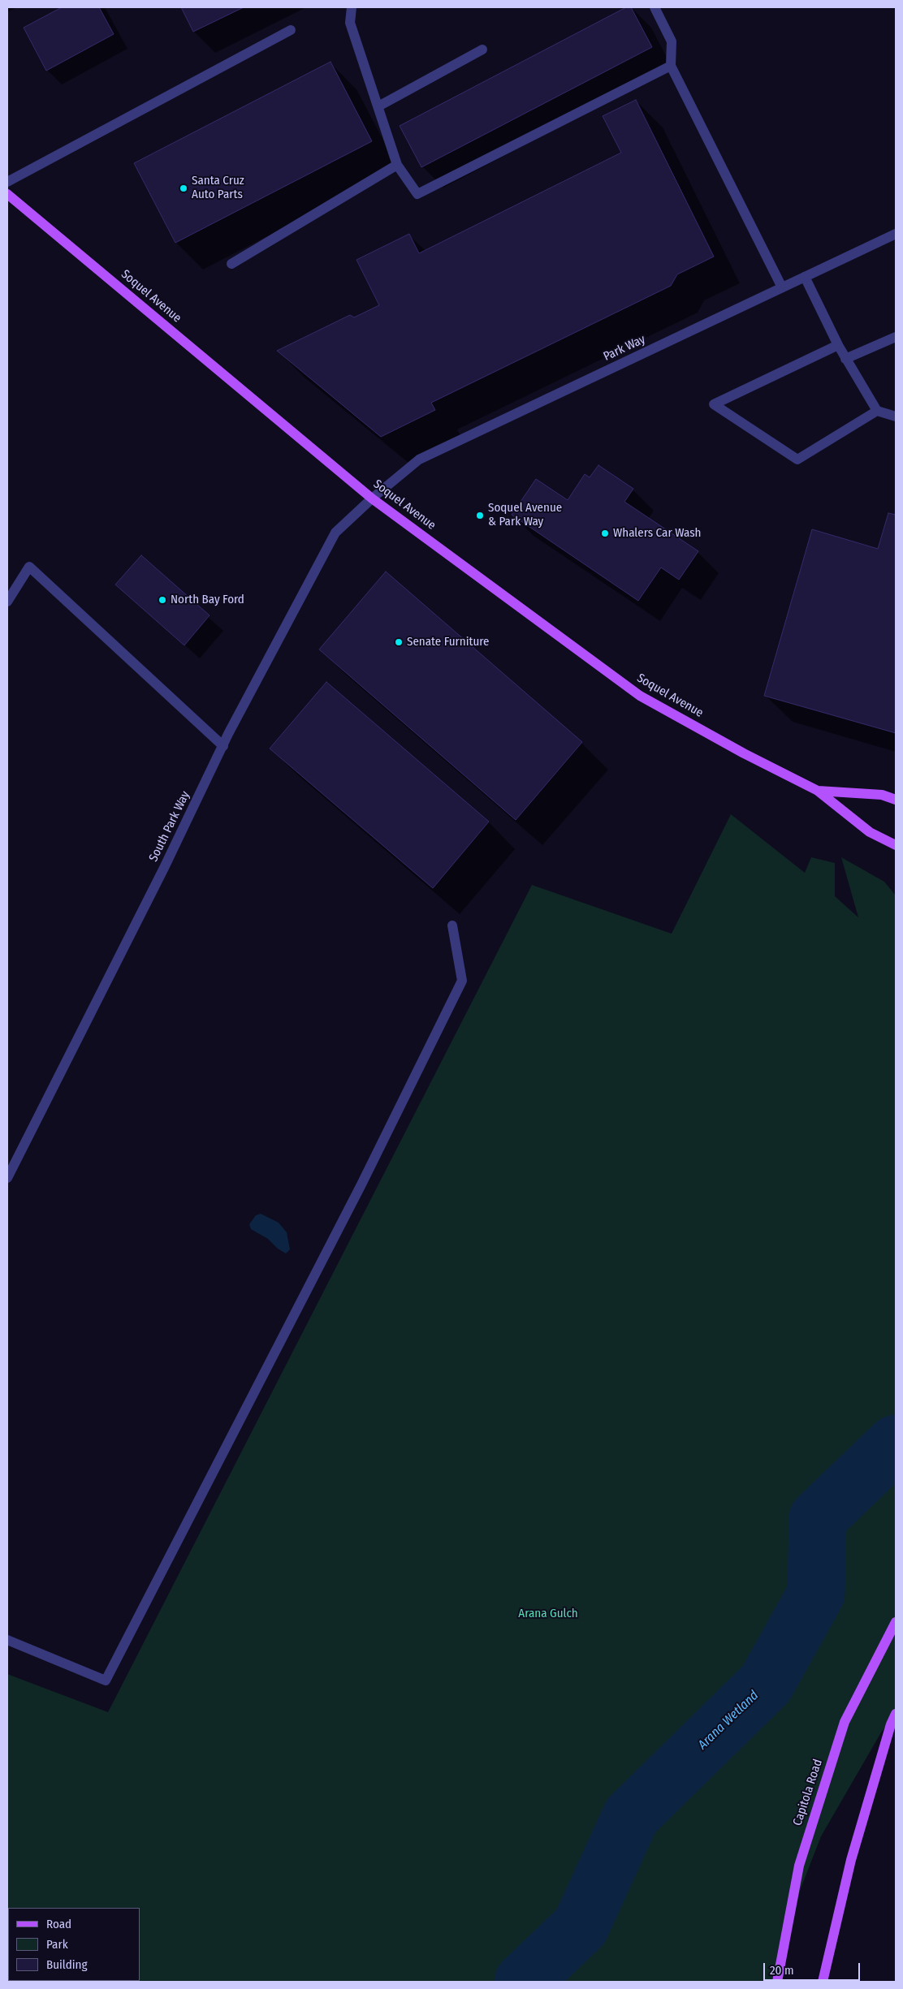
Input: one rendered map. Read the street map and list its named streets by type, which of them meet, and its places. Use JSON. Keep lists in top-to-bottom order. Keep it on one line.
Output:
{"streets":{"main road":["Soquel Avenue","Capitola Road"],"street":["Park Way","South Park Way"]},"crossings":[["Soquel Avenue","Park Way"],["Soquel Avenue","South Park Way"],["Park Way","South Park Way"]],"water":["Arana Wetland"],"parks":["Arana Gulch"],"places":["Santa Cruz Auto Parts","Soquel Avenue & Park Way","Whalers Car Wash","North Bay Ford","Senate Furniture"],"legend":["Road","Park","Building"],"scale_bar":"20 m"}
